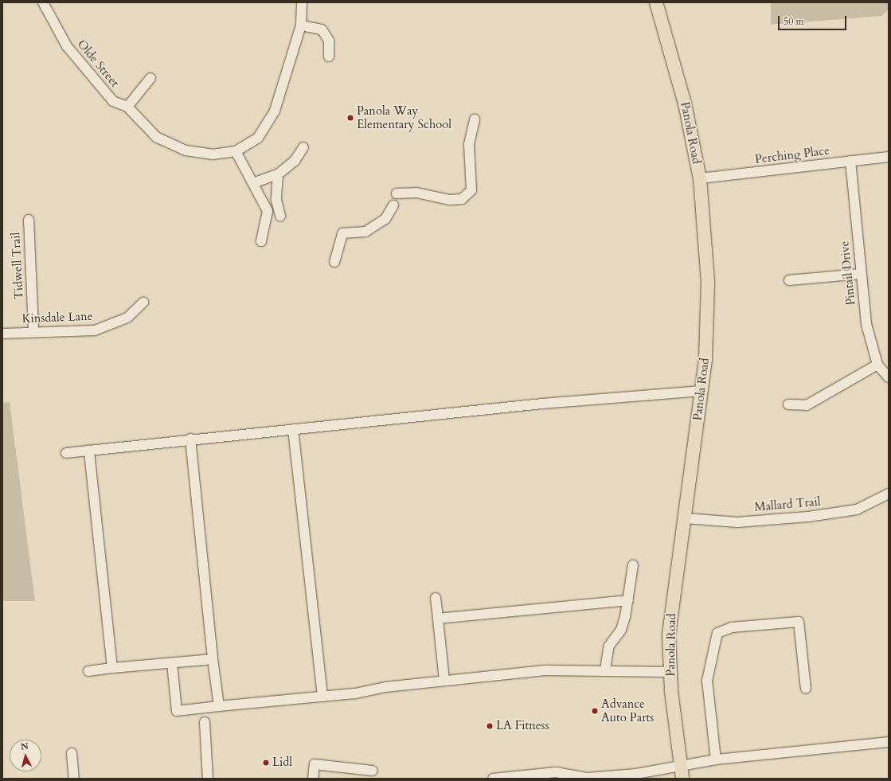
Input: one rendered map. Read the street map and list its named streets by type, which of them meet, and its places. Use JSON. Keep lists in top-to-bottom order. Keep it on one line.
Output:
{"streets":{"main road":["Panola Road"],"street":["Olde Street","Perching Place","Tidwell Trail","Pintail Drive","Kinsdale Lane","Mallard Trail"]},"crossings":[["Panola Road","Perching Place"],["Panola Road","Mallard Trail"],["Perching Place","Pintail Drive"],["Tidwell Trail","Kinsdale Lane"]],"places":["Panola Way Elementary School","Advance Auto Parts","LA Fitness","Lidl"],"scale_bar":"50 m","north":"top"}
